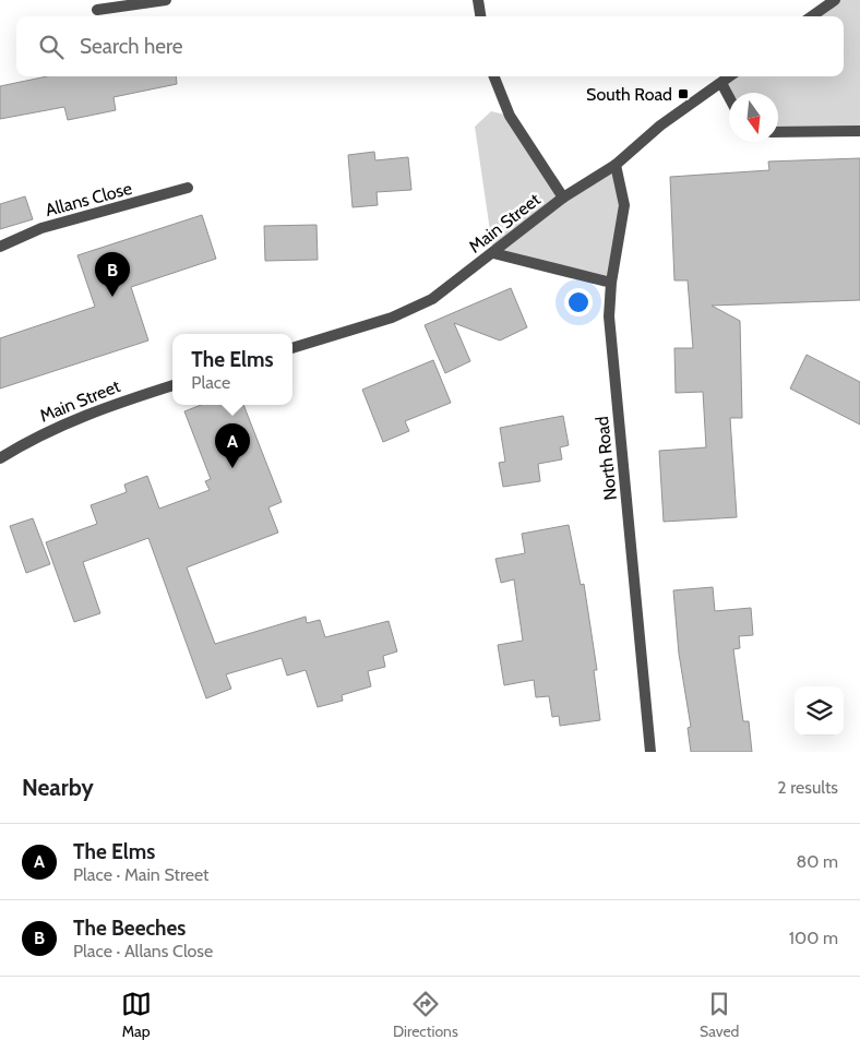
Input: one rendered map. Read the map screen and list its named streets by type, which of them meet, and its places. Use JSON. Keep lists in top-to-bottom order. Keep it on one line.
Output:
{"streets":{"street":["Allans Close","Main Street","North Road"]},"crossings":[["Main Street","North Road"]],"places":{"transit":["South Road"]},"north":"bottom","page":{"search":"Search here","pins":["B","A"],"popup":["The Elms","Place"],"heading":["Nearby","2 results"],"list":[{"mark":"A","name":"The Elms","note":"Place · Main Street","value":"80 m"},{"mark":"B","name":"The Beeches","note":"Place · Allans Close","value":"100 m"}],"nav":["Map","Directions","Saved"]}}
